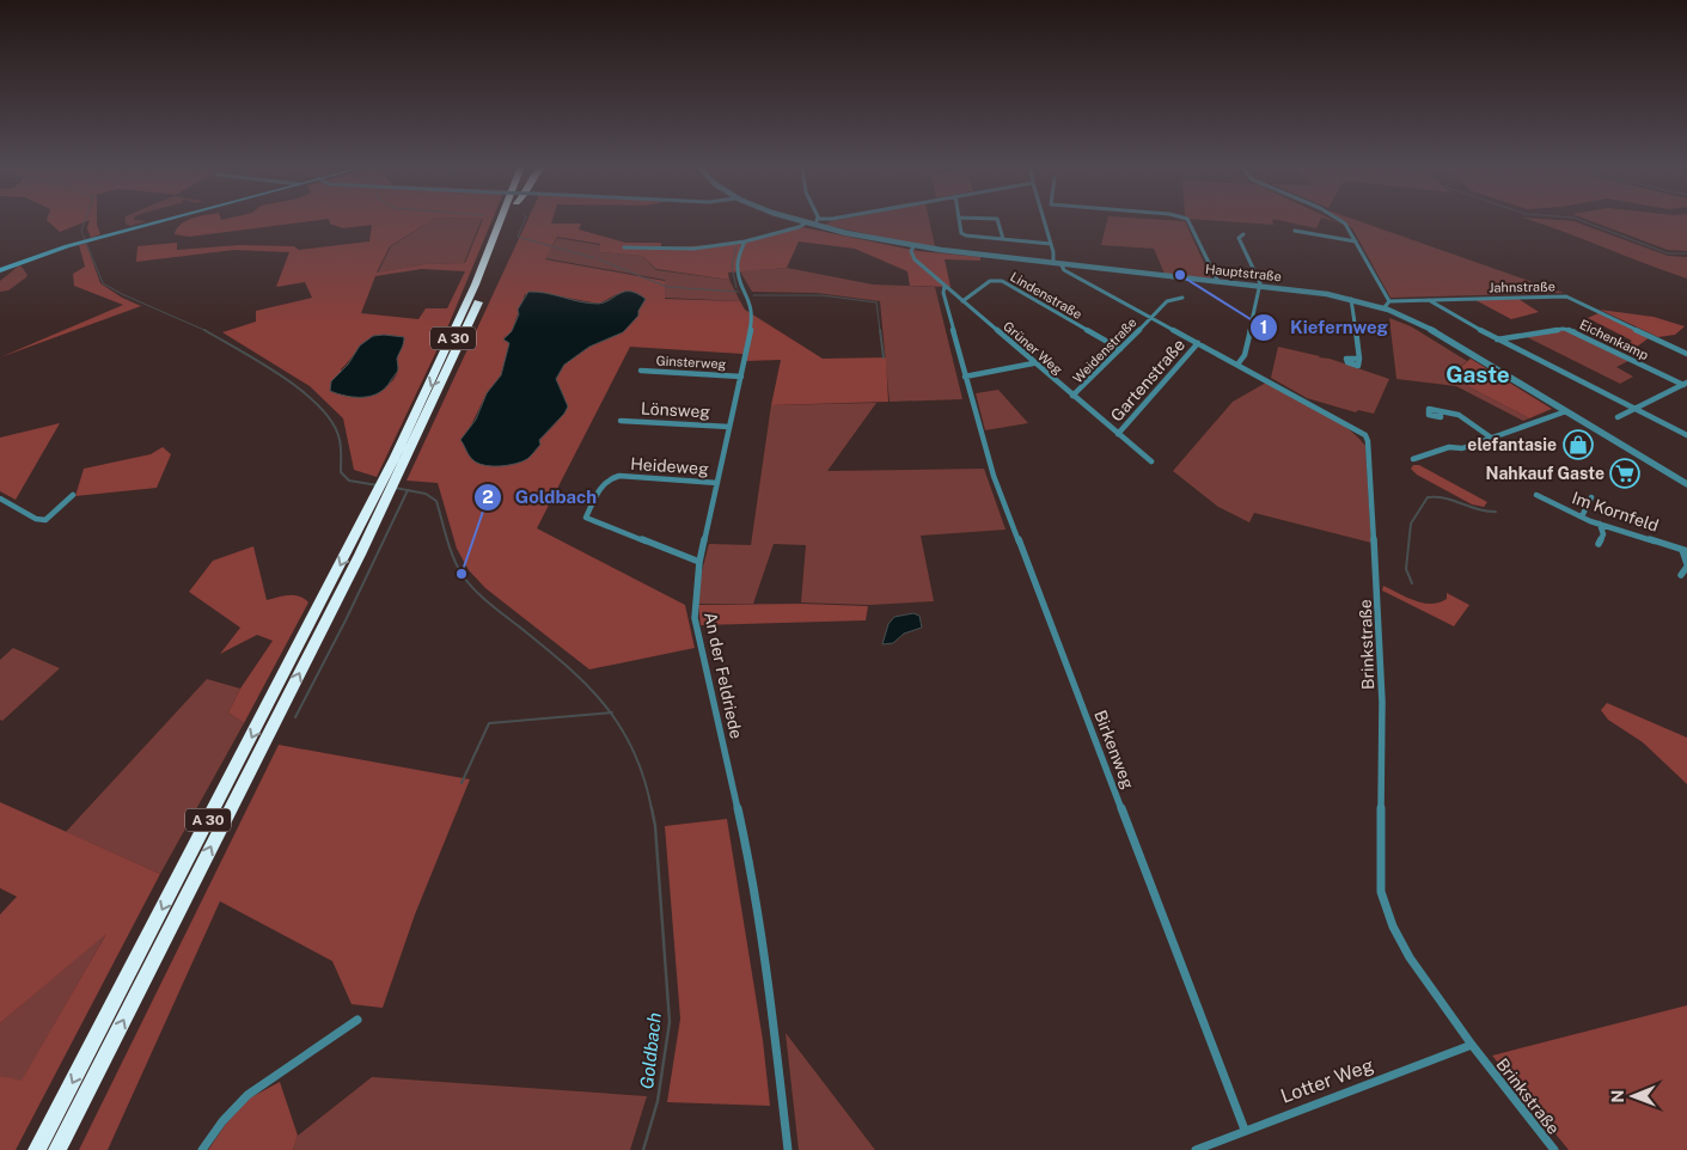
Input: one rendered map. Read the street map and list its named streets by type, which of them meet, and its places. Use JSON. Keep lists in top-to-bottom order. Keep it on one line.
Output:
{"streets":{"highway":["A 30"],"street":["Hauptstraße","Jahnstraße","Lindenstraße","Eichenkamp","Grüner Weg","Weidenstraße","Ginsterweg","Gartenstraße","Lönsweg","Heideweg","Im Kornfeld","Brinkstraße","An der Feldriede","Birkenweg","Lotter Weg"]},"crossings":[["Hauptstraße","Grüner Weg"],["Hauptstraße","Brinkstraße"],["Lindenstraße","Grüner Weg"],["Lindenstraße","Weidenstraße"],["Grüner Weg","Weidenstraße"],["Grüner Weg","Gartenstraße"],["Grüner Weg","Birkenweg"],["Weidenstraße","Brinkstraße"],["Ginsterweg","An der Feldriede"],["Gartenstraße","Brinkstraße"],["Lönsweg","An der Feldriede"],["Heideweg","An der Feldriede"],["Brinkstraße","Lotter Weg"],["Birkenweg","Lotter Weg"]],"districts":["Gaste"],"water":["Goldbach"],"places":{"other":["Kiefernweg","Goldbach"],"shop":["elefantasie"],"supermarket":["Nahkauf Gaste"]},"north":"left"}
